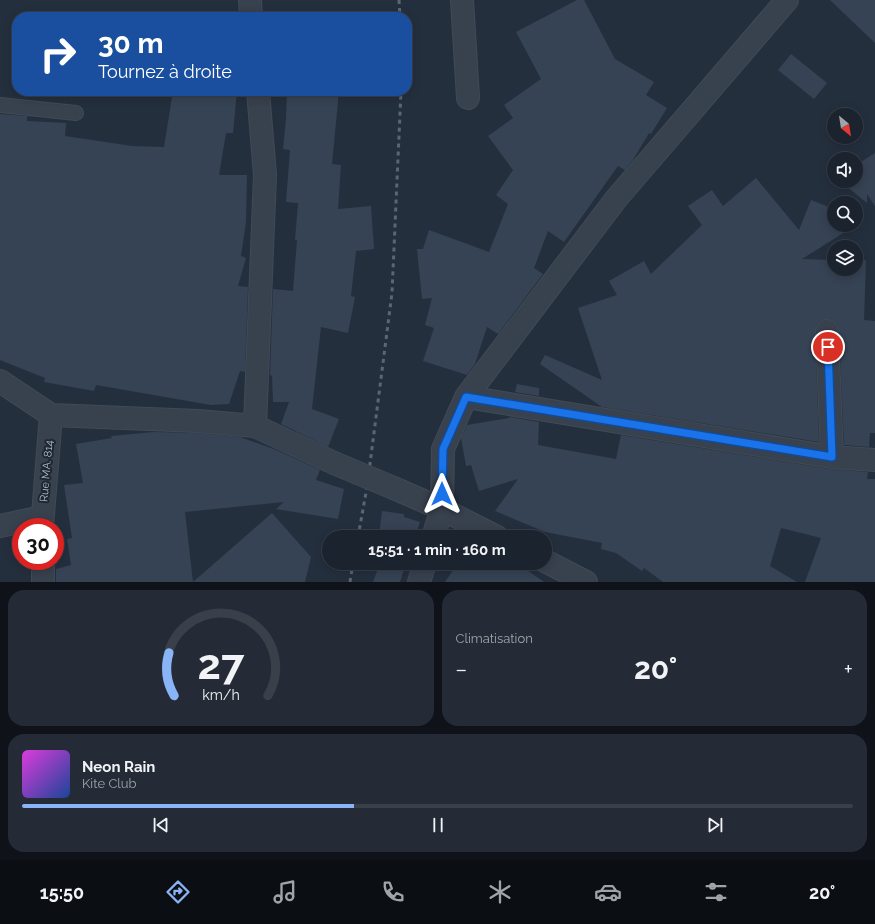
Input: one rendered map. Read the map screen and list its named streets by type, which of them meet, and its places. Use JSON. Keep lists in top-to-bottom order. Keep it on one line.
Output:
{"streets":{"street":["Rue MA. 814"]},"north":"bottom right","page":{"turn":["30 m","Tournez à droite"],"limit":"30","trip":"15:51 · 1 min · 160 m","tile":"Climatisation","heat":["−","20°","+"],"song":["Neon Rain","Kite Club"],"tabs":["15:50","20°"],"gauge":["27","km/h"]}}
